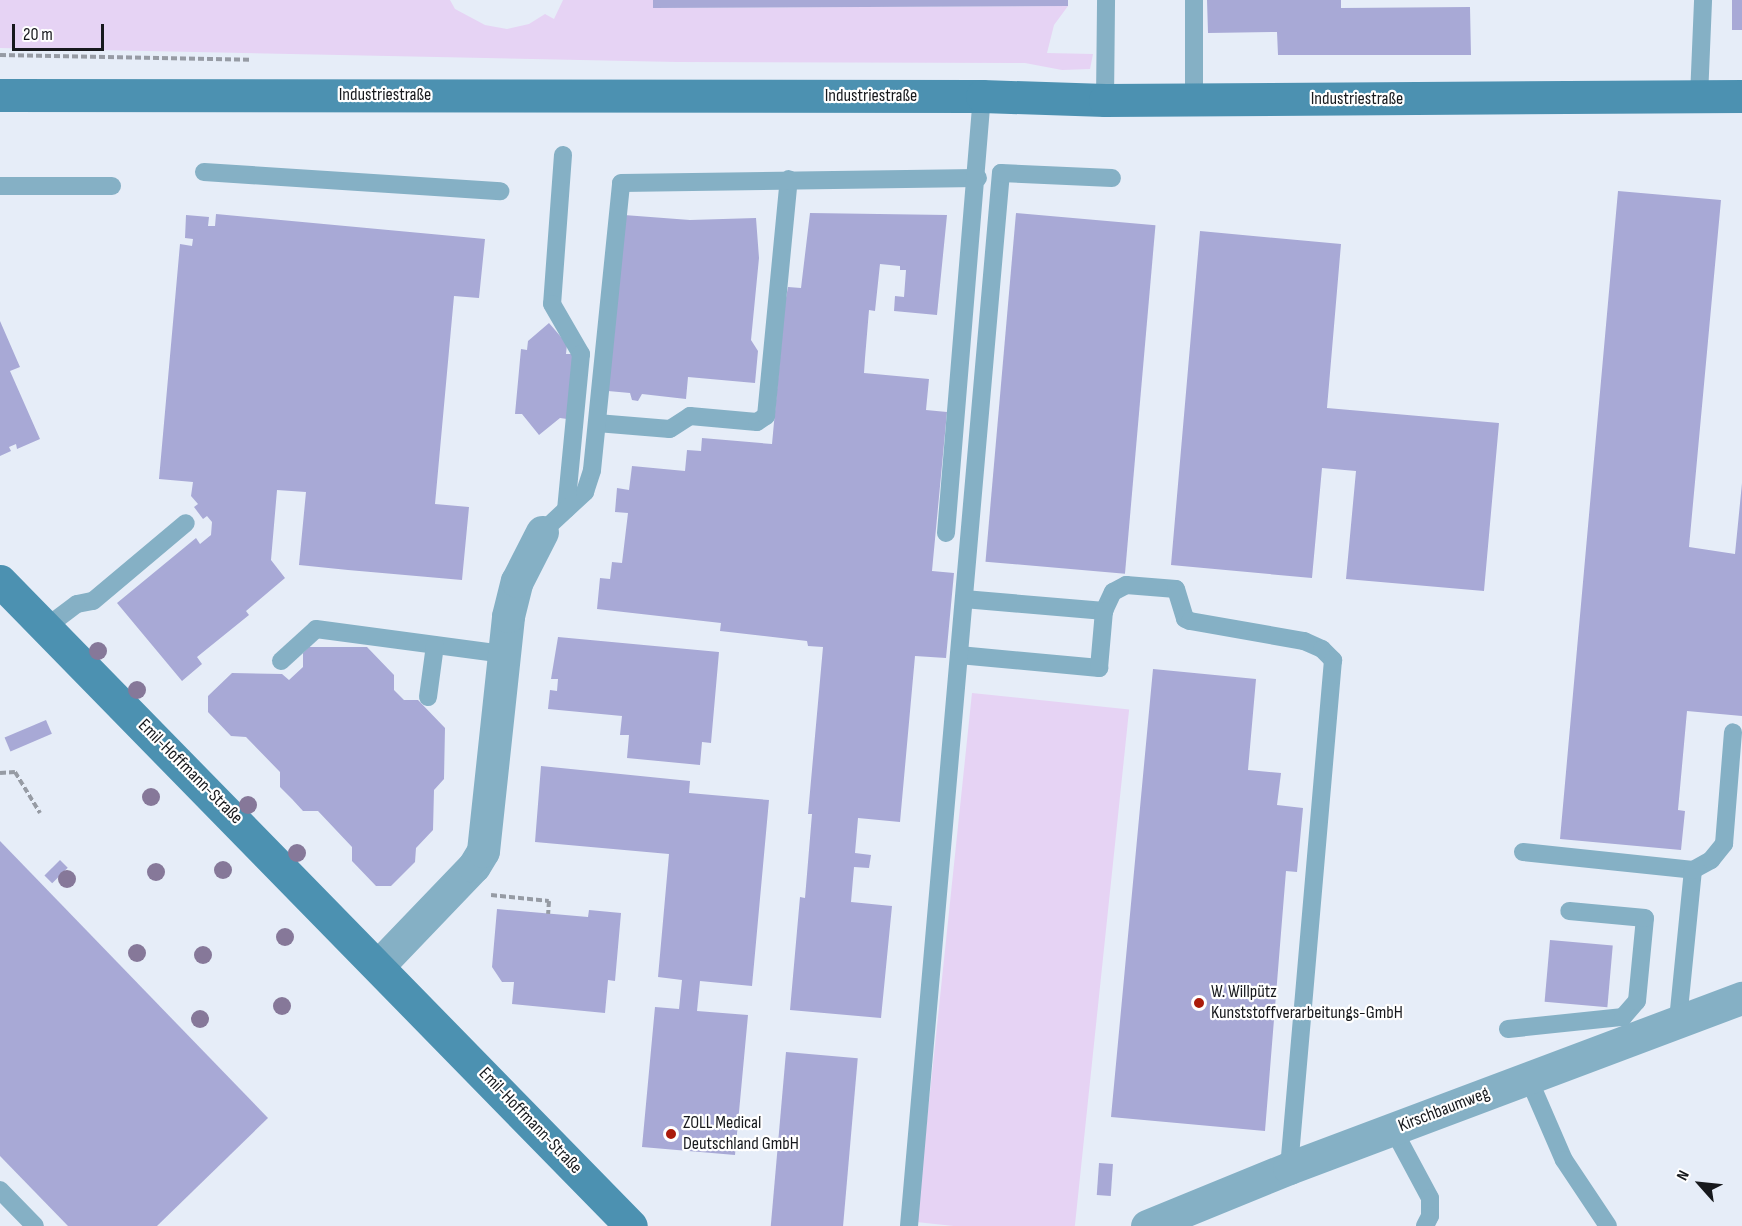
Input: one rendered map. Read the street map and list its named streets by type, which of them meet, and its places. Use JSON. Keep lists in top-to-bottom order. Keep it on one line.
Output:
{"streets":{"main road":["Industriestraße","Emil-Hoffmann-Straße"],"street":["Kirschbaumweg"]},"places":["W. Willpütz Kunststoffverarbeitungs-GmbH","ZOLL Medical Deutschland GmbH"],"scale_bar":"20 m","north":"top left"}
